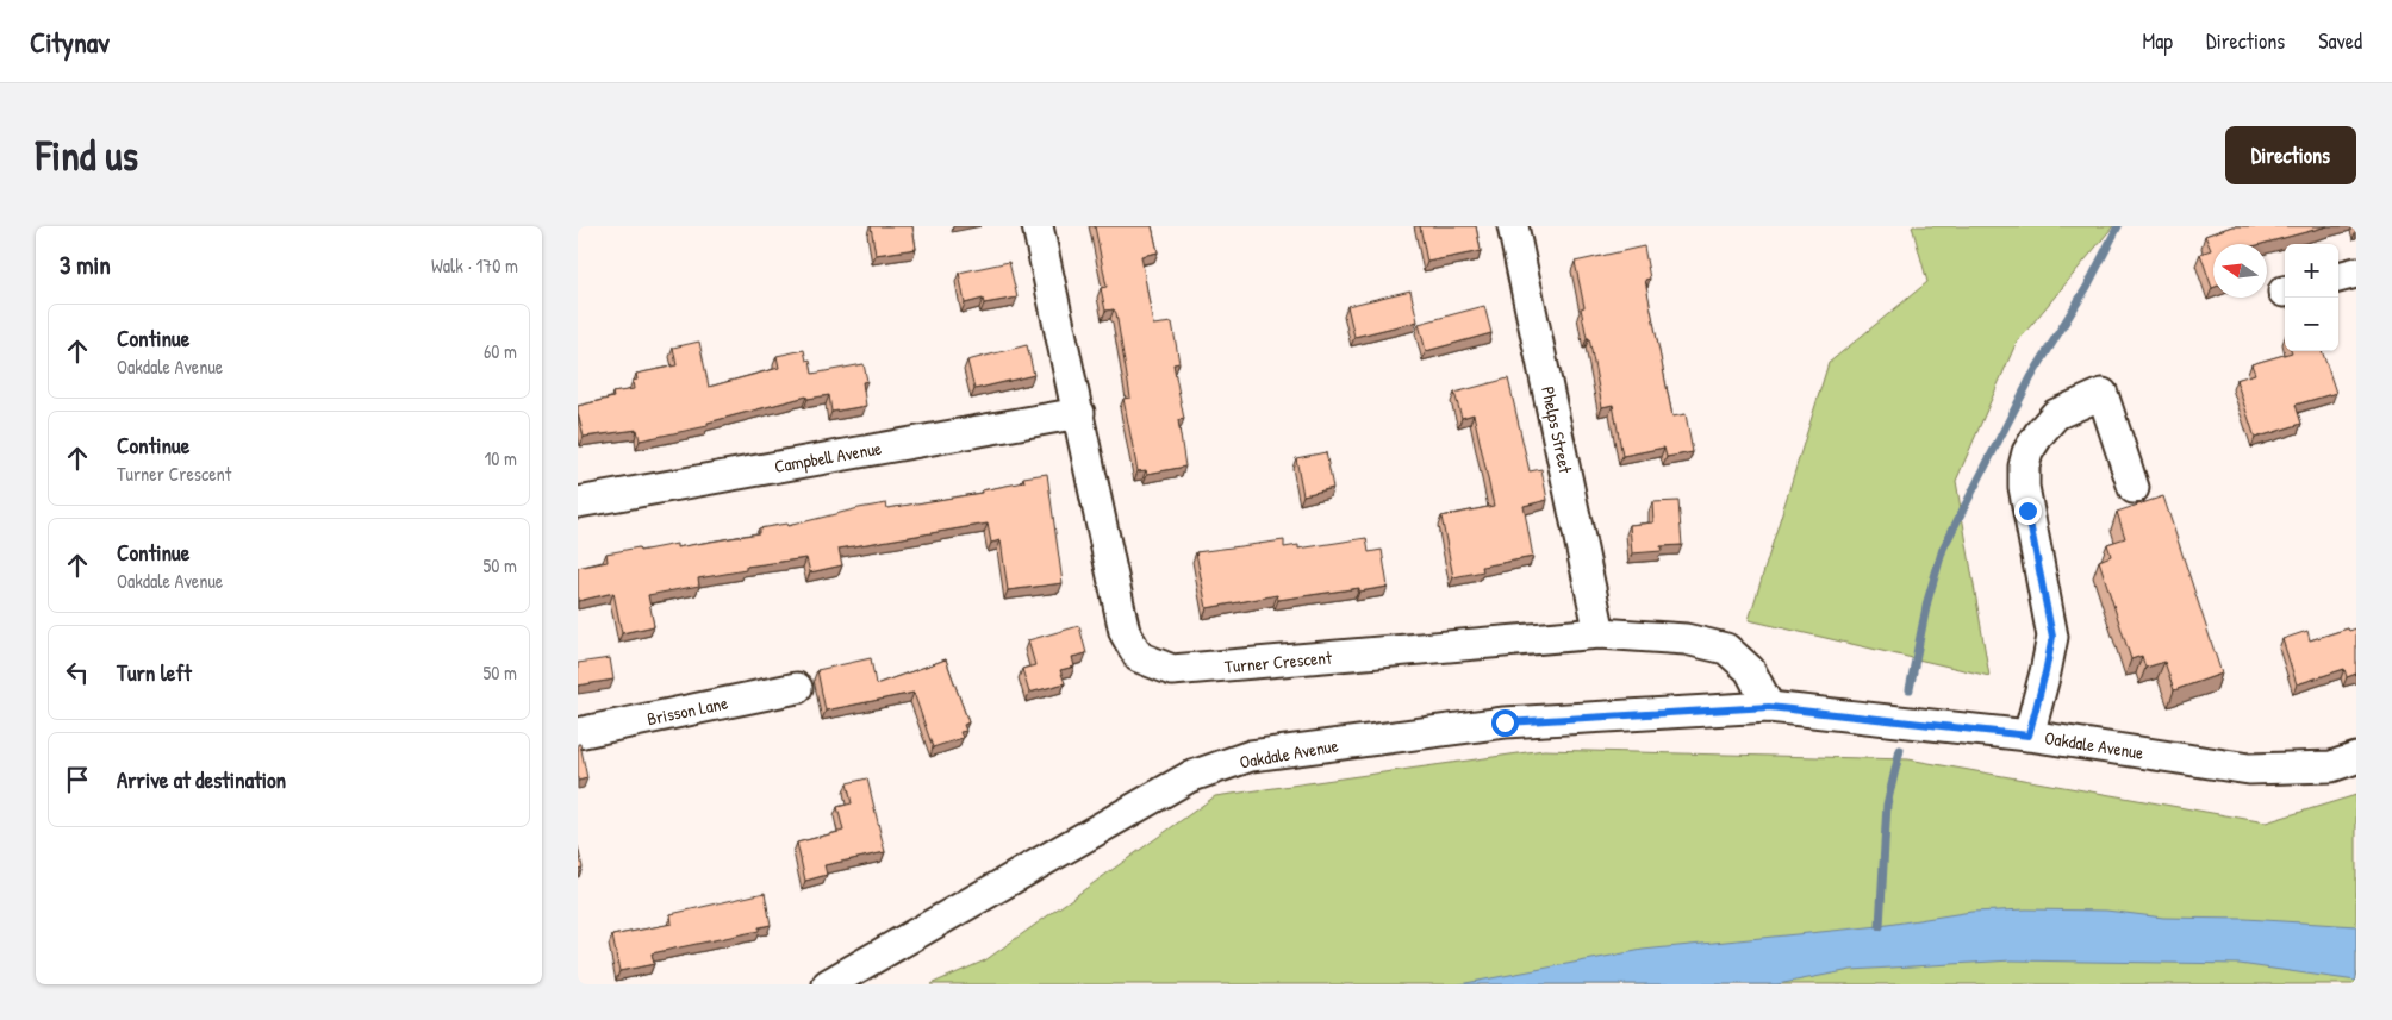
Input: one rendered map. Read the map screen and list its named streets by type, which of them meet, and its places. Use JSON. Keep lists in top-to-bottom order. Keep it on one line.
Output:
{"streets":{"street":["Phelps Street","Campbell Avenue","Turner Crescent","Brisson Lane","Oakdale Avenue"]},"crossings":[["Phelps Street","Turner Crescent"],["Campbell Avenue","Turner Crescent"],["Turner Crescent","Oakdale Avenue"]],"north":"left","page":{"header":"Citynav","nav":["Map","Directions","Saved"],"buttons":"Directions","title":"Find us","heading":["3 min","Walk · 170 m"],"map_buttons":["+","−"],"list":[["Continue","Oakdale Avenue","60 m"],["Continue","Turner Crescent","10 m"],["Continue","Oakdale Avenue","50 m"],["Turn left","50 m"],"Arrive at destination"]}}
